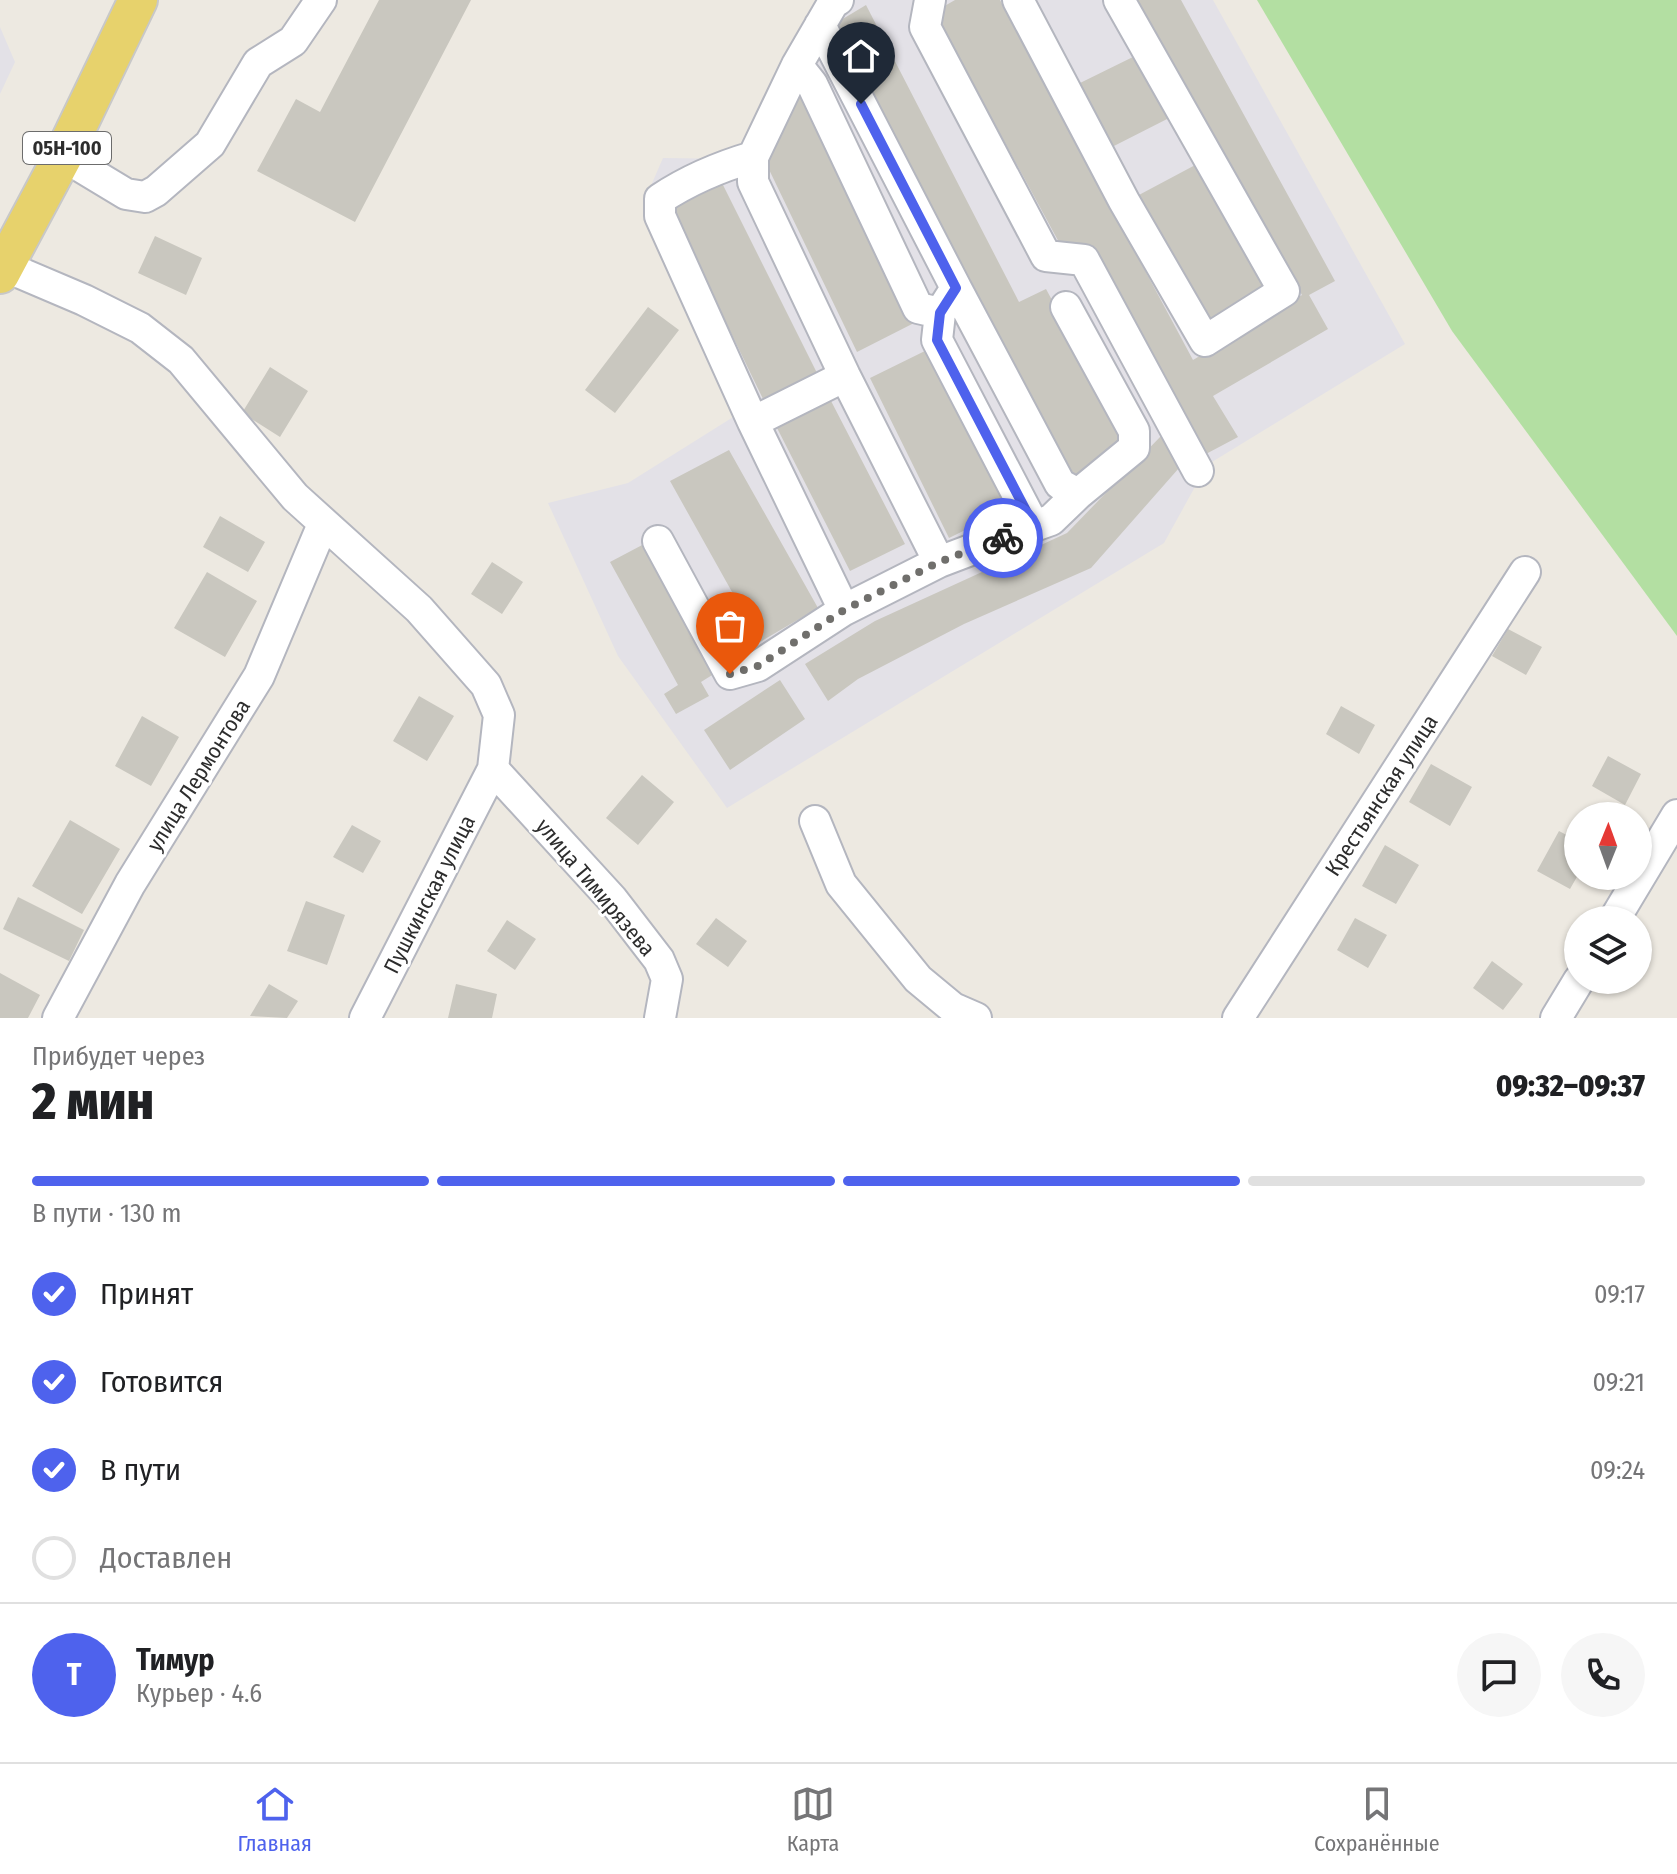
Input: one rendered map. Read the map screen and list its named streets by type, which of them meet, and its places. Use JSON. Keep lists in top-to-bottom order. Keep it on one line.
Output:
{"streets":{"main road":["05Н-100"],"street":["улица Лермонтова","Крестьянская улица","улица Тимирязева","Пушкинская улица"]},"crossings":[["улица Тимирязева","Пушкинская улица"]],"north":"top","page":{"heading":["2 мин","Прибудет через","09:32–09:37"],"panel":["Тимур","Курьер · 4.6"],"bar":"В пути · 130 m","list":[["Принят","09:17"],["Готовится","09:21"],["В пути","09:24"],"Доставлен"],"round":"Т","tabs":["Главная","Карта","Сохранённые"]}}
